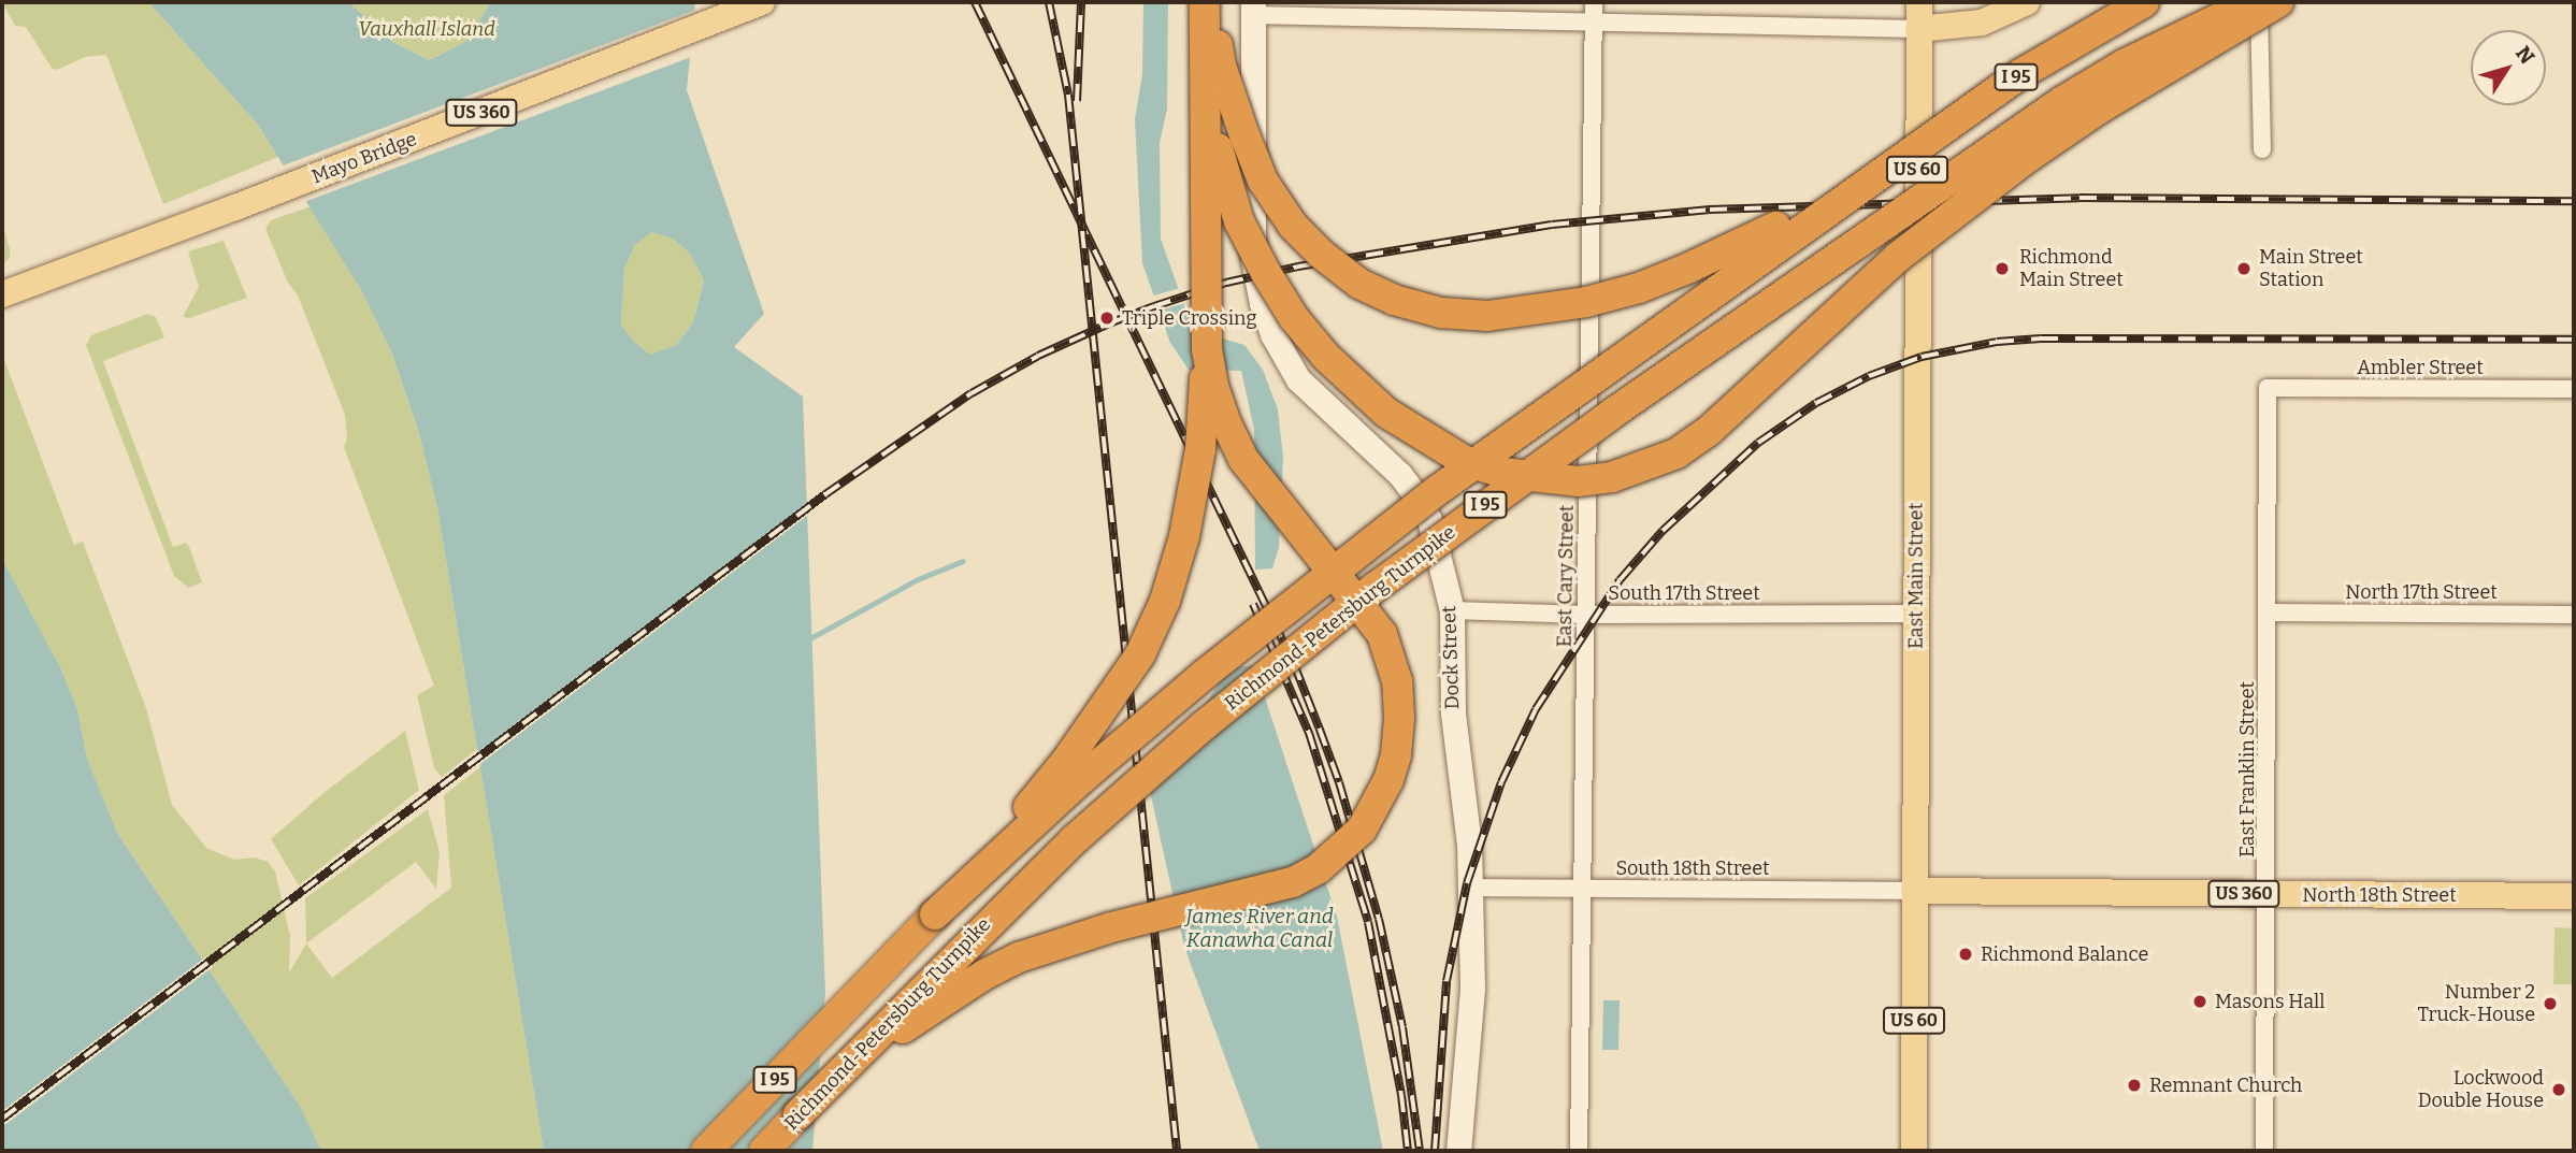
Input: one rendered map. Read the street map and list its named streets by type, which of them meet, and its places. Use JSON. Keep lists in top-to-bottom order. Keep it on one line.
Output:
{"streets":{"highway":["I 95","Richmond-Petersburg Turnpike"],"main road":["US 360","Mayo Bridge","US 60","East Main Street","Dock Street","North 18th Street"],"street":["Ambler Street","East Cary Street","North 17th Street","South 17th Street","East Franklin Street","South 18th Street"]},"crossings":[["Ambler Street","East Franklin Street"],["East Cary Street","South 17th Street"],["East Cary Street","South 18th Street"],["East Main Street","South 17th Street"],["East Main Street","South 18th Street"],["East Main Street","North 18th Street"],["North 17th Street","East Franklin Street"],["South 17th Street","Dock Street"],["Dock Street","South 18th Street"],["East Franklin Street","North 18th Street"],["South 18th Street","North 18th Street"]],"water":["James River and Kanawha Canal"],"parks":["Vauxhall Island"],"places":["Richmond Main Street","Main Street Station","Triple Crossing","Richmond Balance","Masons Hall","Number 2 Truck-House","Remnant Church","Lockwood Double House"],"north":"top right"}
